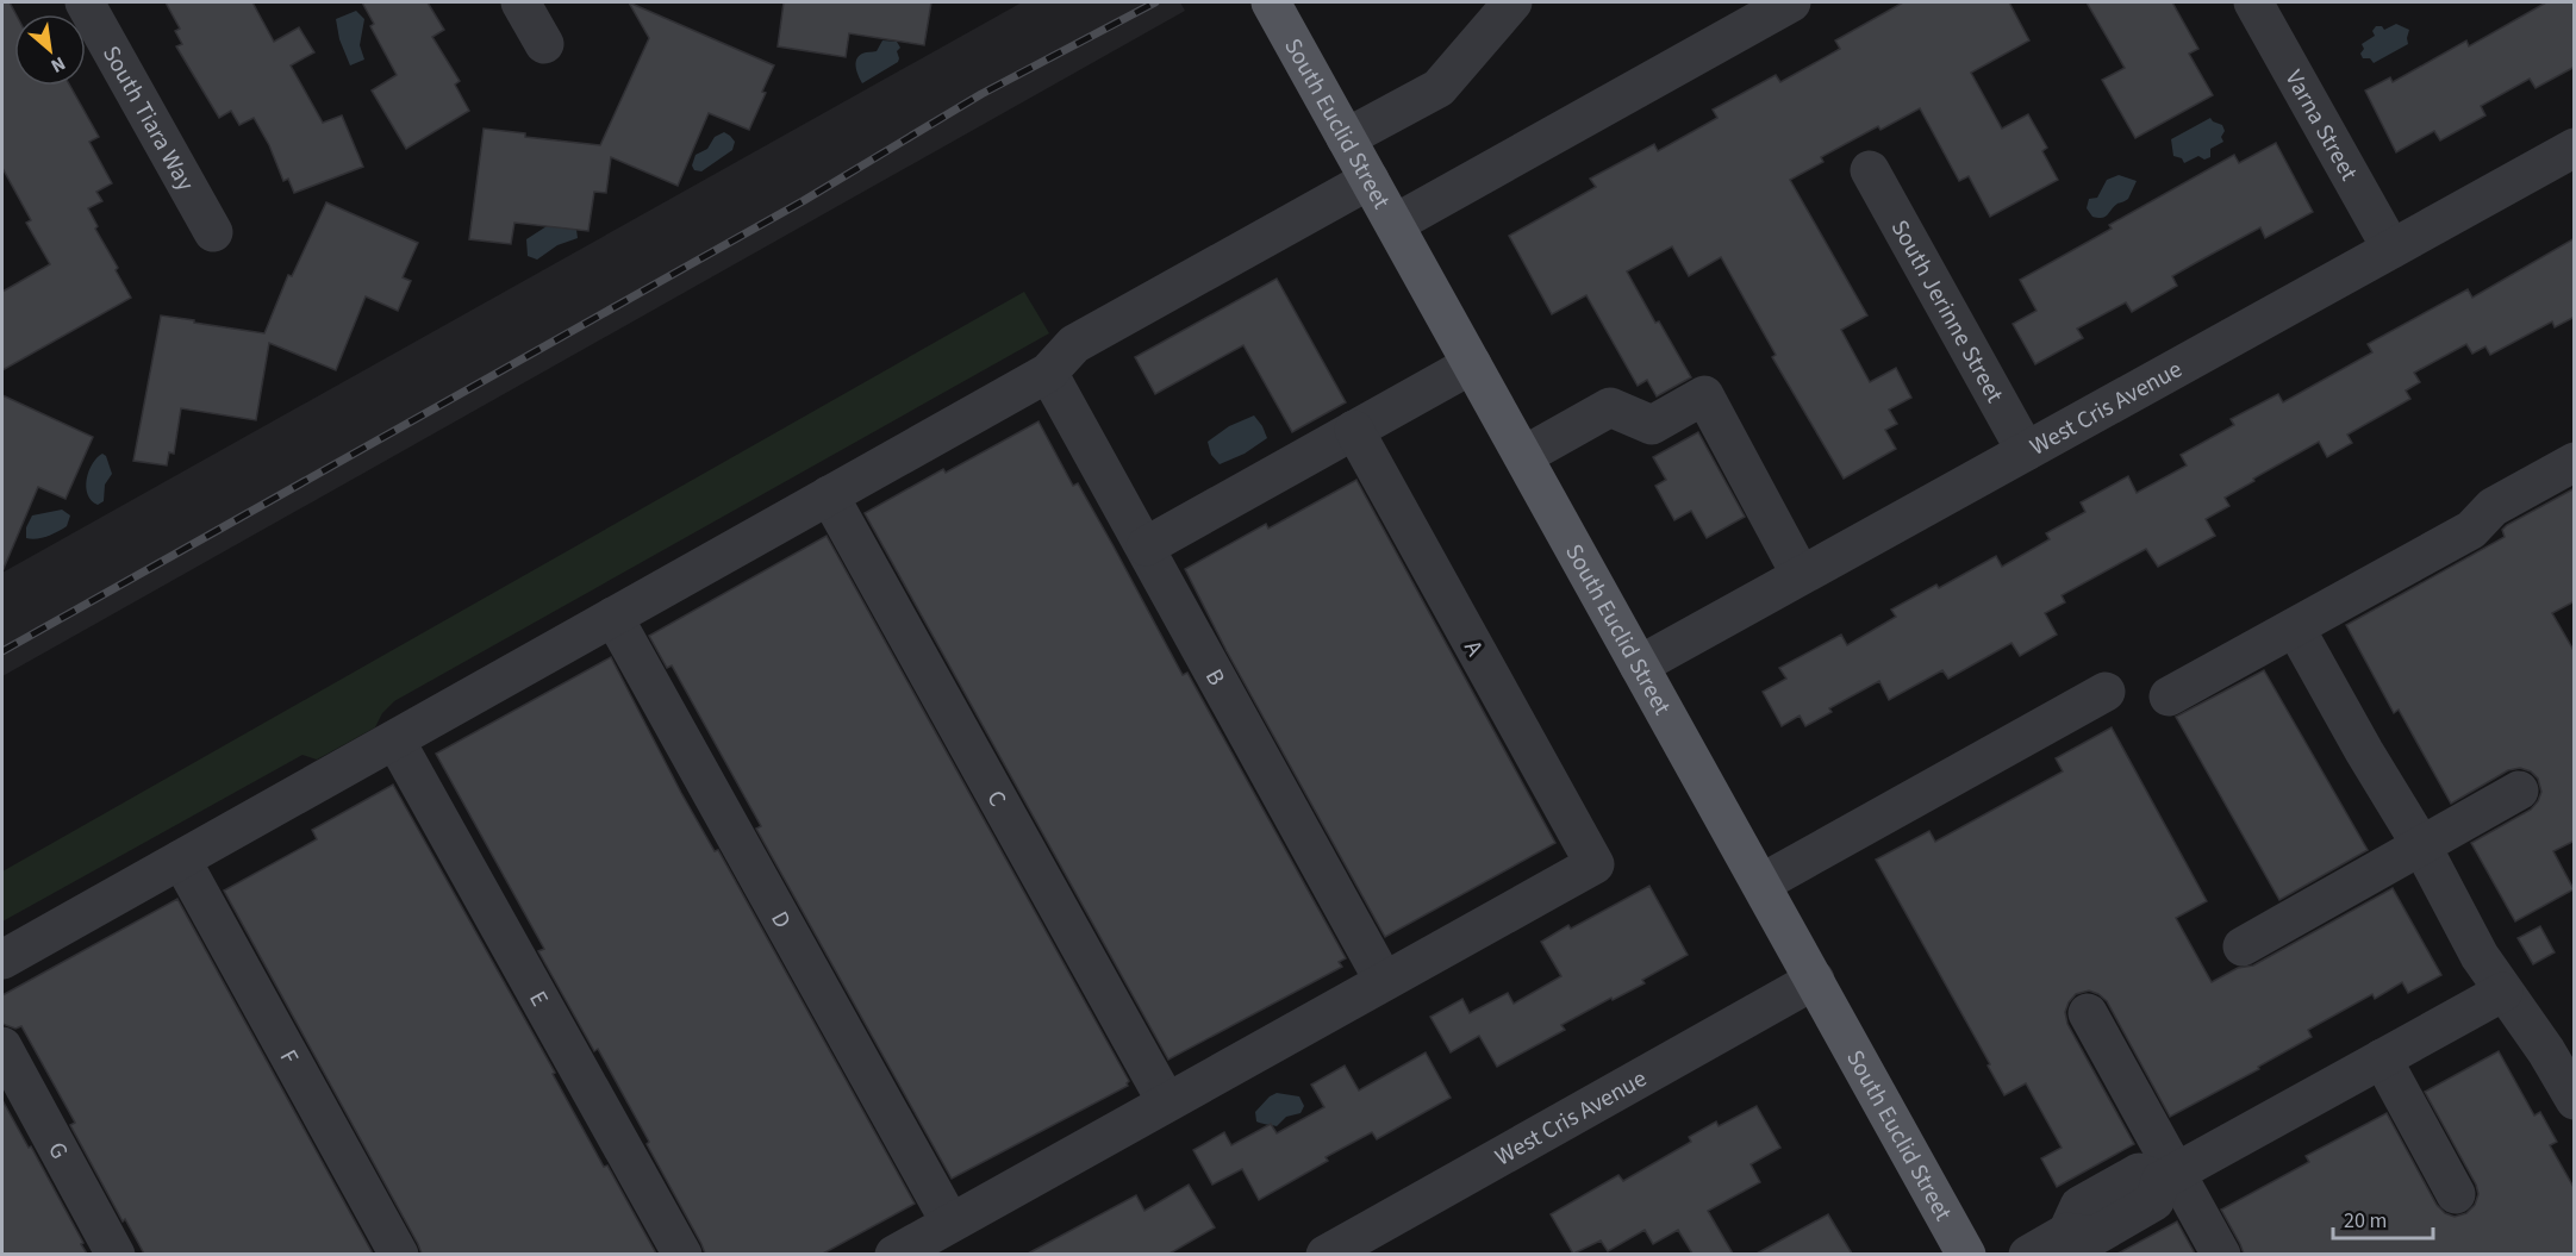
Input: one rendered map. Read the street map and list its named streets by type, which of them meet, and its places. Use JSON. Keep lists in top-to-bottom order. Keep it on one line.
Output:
{"streets":{"main road":["South Euclid Street"],"street":["South Tiara Way","Varna Street","South Jerinne Street","West Cris Avenue","A","B","C","D","E","F","G"]},"crossings":[["South Euclid Street","West Cris Avenue"],["Varna Street","West Cris Avenue"],["South Jerinne Street","West Cris Avenue"],["A","B"]],"scale_bar":"20 m","north":"bottom right"}
